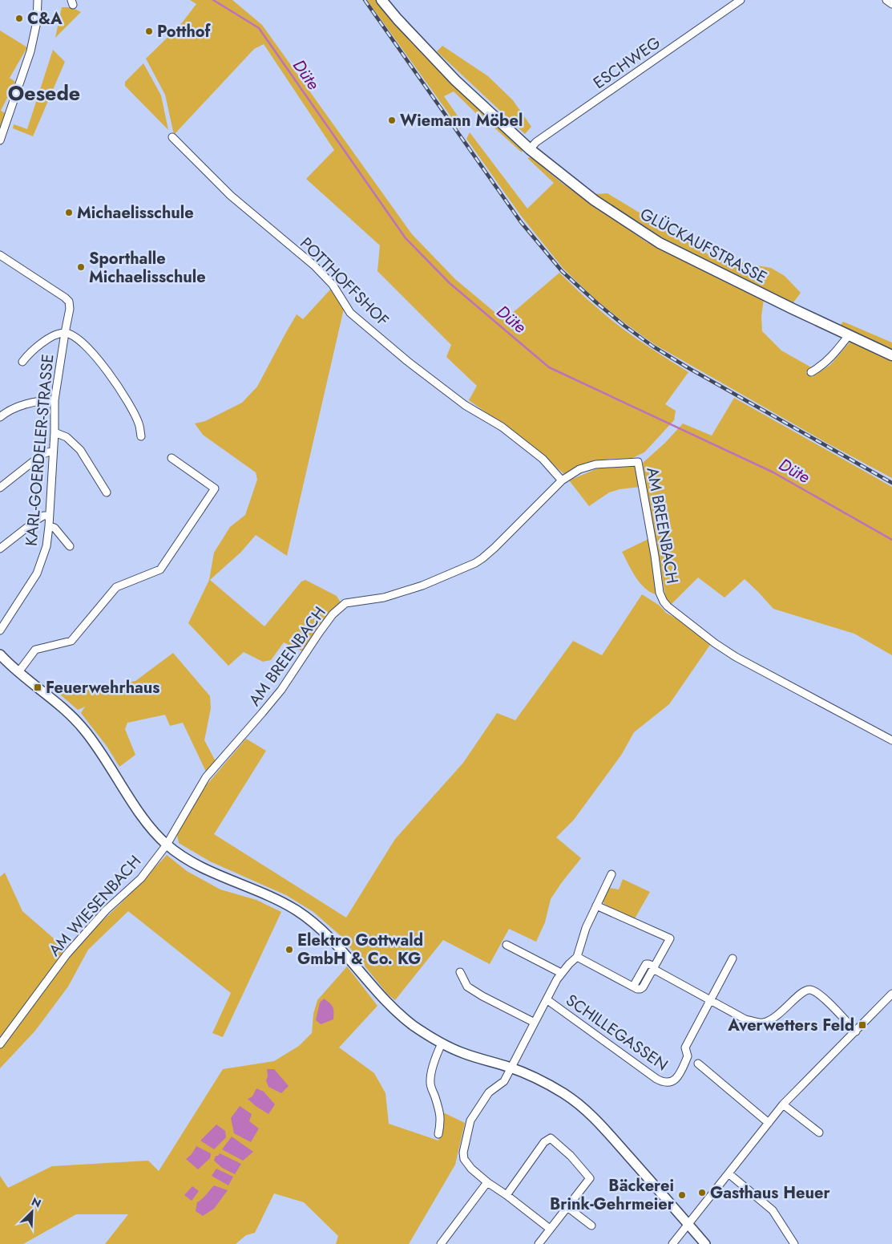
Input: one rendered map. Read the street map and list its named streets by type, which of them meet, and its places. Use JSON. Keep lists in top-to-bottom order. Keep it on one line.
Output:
{"streets":{"main road":["GLÜCKAUFSTRASSE"],"street":["ESCHWEG","POTTHOFFSHOF","KARL-GOERDELER-STRASSE","AM BREENBACH","AM WIESENBACH","SCHILLEGASSEN"]},"crossings":[["ESCHWEG","GLÜCKAUFSTRASSE"],["POTTHOFFSHOF","AM BREENBACH"],["AM BREENBACH","AM WIESENBACH"]],"districts":["Oesede"],"water":["Düte"],"places":{"other":["C&A","Potthof","Wiemann Möbel","Michaelisschule","Sporthalle Michaelisschule","Elektro Gottwald GmbH & Co. KG","Gasthaus Heuer","Bäckerei Brink-Gehrmeier"],"transit":["Feuerwehrhaus","Averwetters Feld"]},"north":"top right"}
